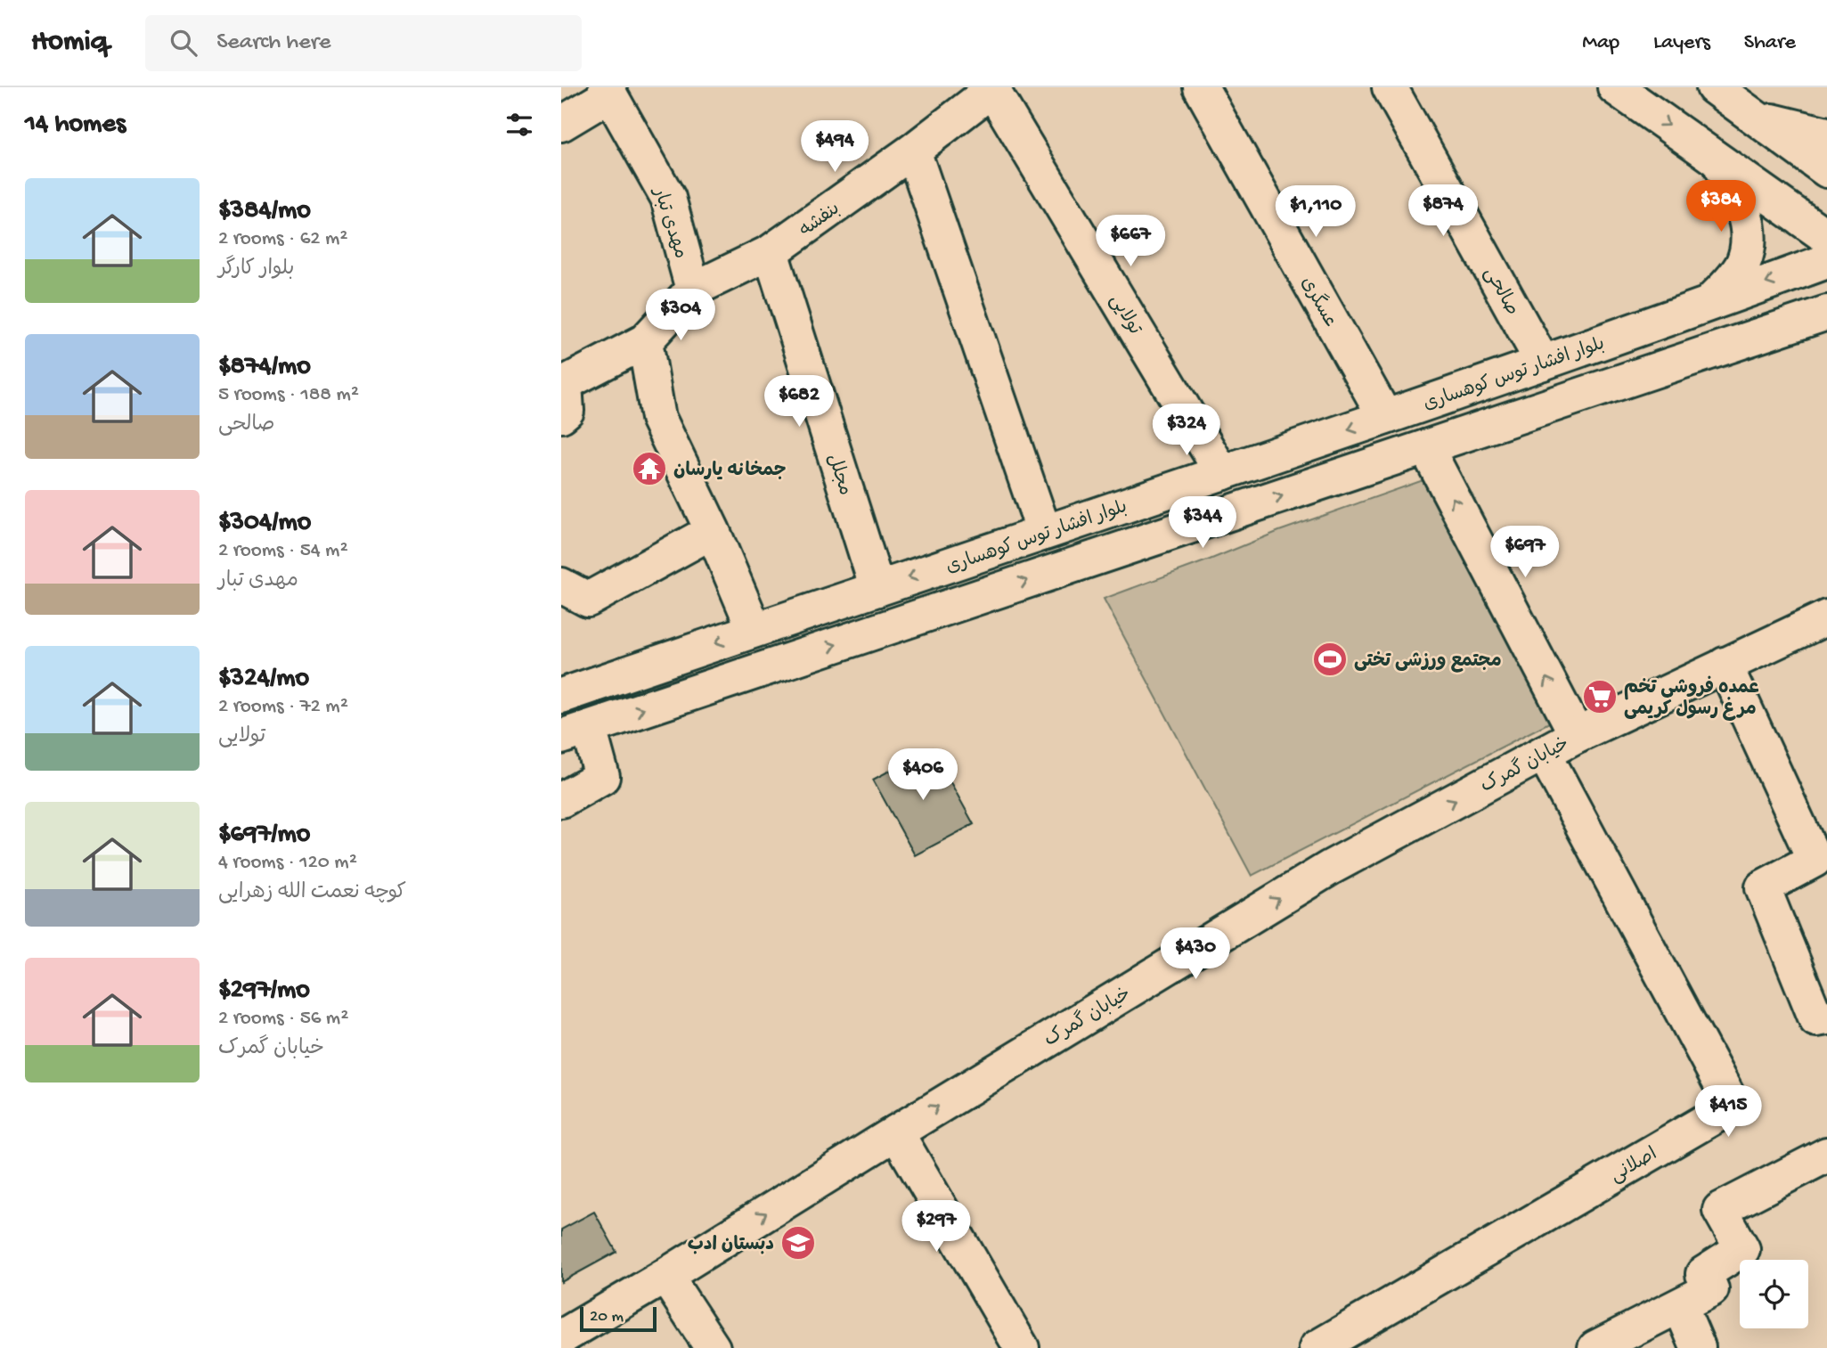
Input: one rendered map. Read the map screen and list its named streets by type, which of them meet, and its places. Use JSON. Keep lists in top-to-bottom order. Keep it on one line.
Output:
{"streets":{"main road":["بنفشه","مهدی تبار","صالحی","عسگری","تولایی","بلوار افشار توس کوهساری","مجلل","خیابان گمرک","اصلانی"]},"crossings":[["بنفشه","مهدی تبار"],["بنفشه","تولایی"],["بنفشه","مجلل"],["صالحی","بلوار افشار توس کوهساری"],["عسگری","بلوار افشار توس کوهساری"],["تولایی","بلوار افشار توس کوهساری"],["بلوار افشار توس کوهساری","مجلل"],["خیابان گمرک","اصلانی"]],"one_way":["خیابان گمرک"],"places":{"temple":["جمخانه یارسان"],"sports":["مجتمع ورزشی تختی"],"supermarket":["عمده فروشی تخم مرغ رسول کریمی"],"school or university":["دبستان ادب"]},"scale_bar":"20 m","page":{"header":"Homiq","search":"Search here","nav":["Map","Layers","Share"],"heading":"14 homes","price":["$494","$384","$874","$1,110","$667","$304","$682","$324","$344","$697","$406","$430","$415","$297"],"list":[{"name":"$384/mo","note":"2 rooms · 62 m² · بلوار کارگر"},{"name":"$874/mo","note":"5 rooms · 188 m² · صالحی"},{"name":"$304/mo","note":"2 rooms · 54 m² · مهدی تبار"},{"name":"$324/mo","note":"2 rooms · 72 m² · تولایی"},{"name":"$697/mo","note":"4 rooms · 120 m² · کوچه نعمت الله زهرایی"},{"name":"$297/mo","note":"2 rooms · 56 m² · خیابان گمرک"}],"scale":"20 m"}}
